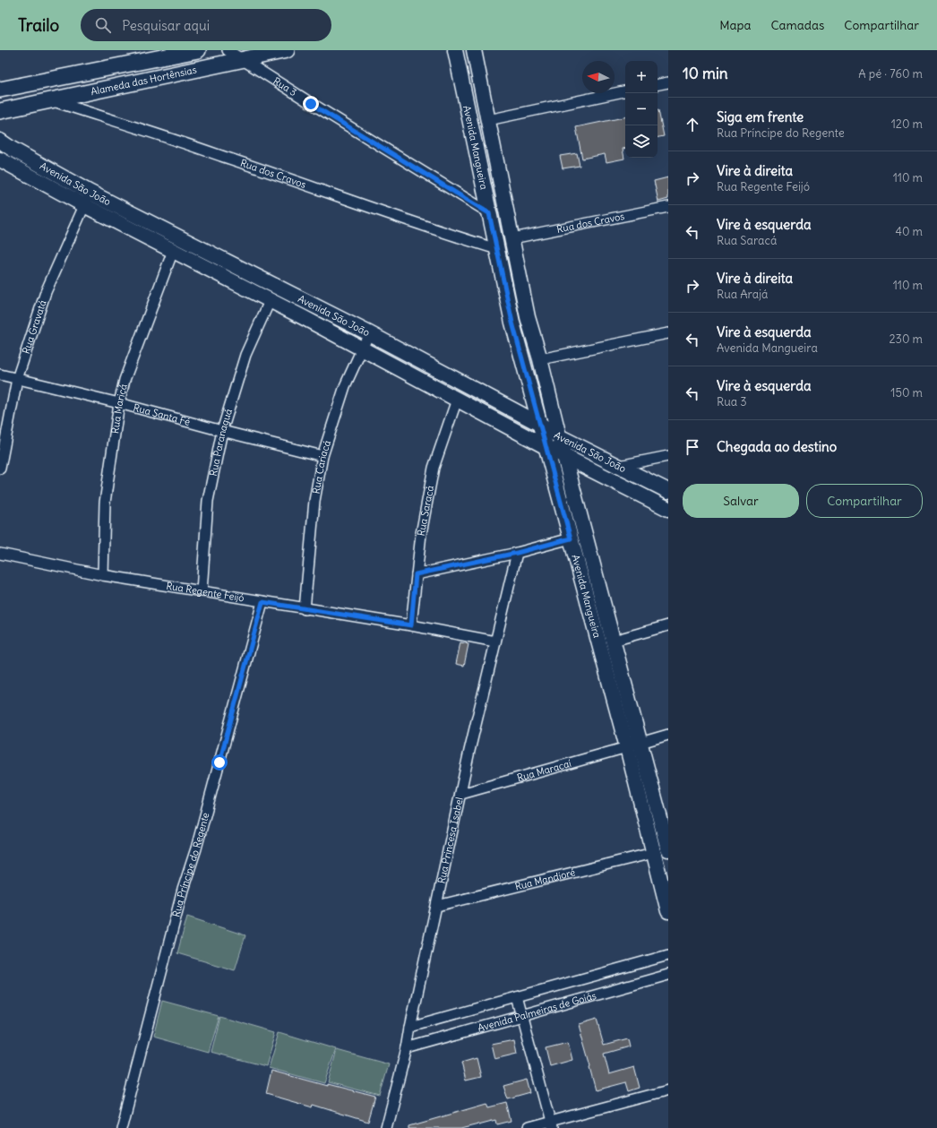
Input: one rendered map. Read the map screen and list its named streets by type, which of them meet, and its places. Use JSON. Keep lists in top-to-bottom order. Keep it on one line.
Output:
{"streets":{"main road":["Alameda das Hortênsias"],"street":["Rua 3","Avenida Mangueira","Rua dos Cravos","Avenida São João","Rua Gravatá","Rua Maricá","Rua Santa Fé","Rua Paranaguá","Rua Cariacá","Rua Saracá","Rua Regente Feijó","Rua Maracaí","Rua Princesa Isabel","Rua Príncipe do Regente","Rua Mandioré","Avenida Palmeiras de Goiás"]},"crossings":[["Alameda das Hortênsias","Rua 3"],["Alameda das Hortênsias","Rua dos Cravos"],["Rua 3","Avenida Mangueira"],["Avenida Mangueira","Rua dos Cravos"],["Avenida Mangueira","Avenida São João"],["Avenida Mangueira","Rua Maracaí"],["Avenida Mangueira","Rua Mandioré"],["Avenida São João","Rua Gravatá"],["Avenida São João","Rua Maricá"],["Avenida São João","Rua Paranaguá"],["Avenida São João","Rua Cariacá"],["Avenida São João","Rua Saracá"],["Rua Gravatá","Rua Santa Fé"],["Rua Maricá","Rua Santa Fé"],["Rua Maricá","Rua Regente Feijó"],["Rua Santa Fé","Rua Paranaguá"],["Rua Santa Fé","Rua Cariacá"],["Rua Paranaguá","Rua Regente Feijó"],["Rua Cariacá","Rua Regente Feijó"],["Rua Saracá","Rua Regente Feijó"],["Rua Regente Feijó","Rua Princesa Isabel"],["Rua Regente Feijó","Rua Príncipe do Regente"],["Rua Maracaí","Rua Princesa Isabel"],["Rua Princesa Isabel","Rua Mandioré"],["Rua Princesa Isabel","Avenida Palmeiras de Goiás"]],"north":"left","page":{"header":"Trailo","search":"Pesquisar aqui","nav":["Mapa","Camadas","Compartilhar"],"heading":["10 min","A pé · 760 m"],"map_buttons":["+","−"],"list":[["Siga em frente","Rua Príncipe do Regente","120 m"],["Vire à direita","Rua Regente Feijó","110 m"],["Vire à esquerda","Rua Saracá","40 m"],["Vire à direita","Rua Arajá","110 m"],["Vire à esquerda","Avenida Mangueira","230 m"],["Vire à esquerda","Rua 3","150 m"],"Chegada ao destino"],"buttons":["Salvar","Compartilhar"]}}
